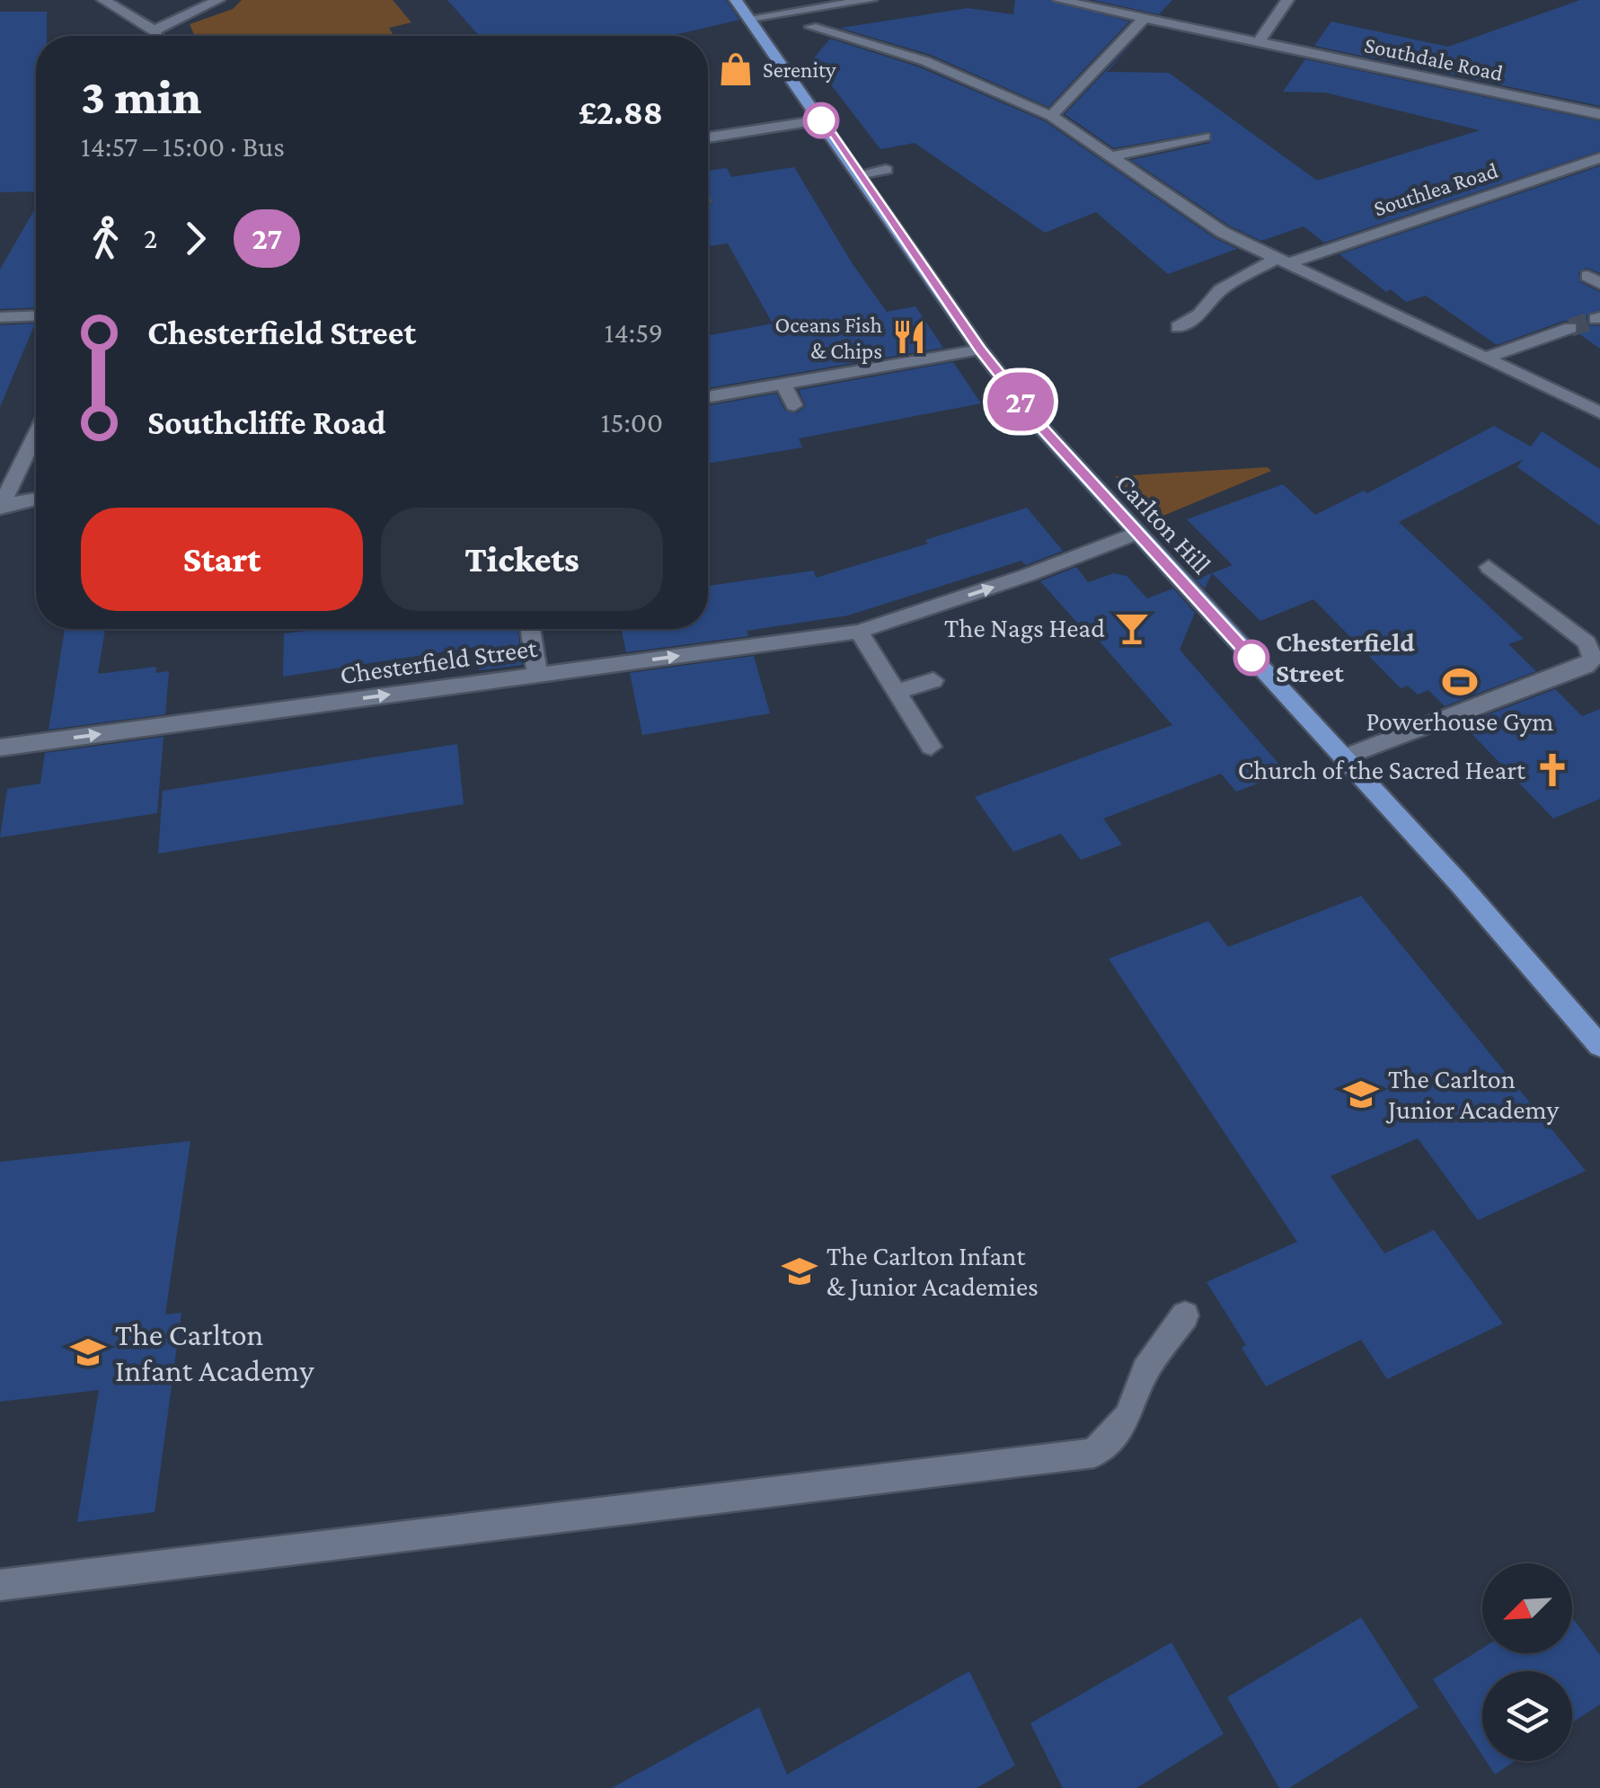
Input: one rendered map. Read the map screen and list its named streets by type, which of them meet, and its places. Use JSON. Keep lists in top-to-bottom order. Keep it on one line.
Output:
{"streets":{"main road":["Carlton Hill"],"street":["Southdale Road","Southlea Road","Chesterfield Street"]},"crossings":[["Carlton Hill","Chesterfield Street"]],"one_way":["Chesterfield Street"],"places":{"shop":["Serenity"],"restaurant":["Oceans Fish & Chips"],"bar":["The Nags Head"],"other":["Chesterfield Street"],"sports":["Powerhouse Gym"],"church":["Church of the Sacred Heart"],"school or university":["The Carlton Junior Academy","The Carlton Infant & Junior Academies","The Carlton Infant Academy"]},"lines":["bus line 27"],"north":"bottom left","page":{"on_map":"27","heading":["3 min","14:57 – 15:00 · Bus","£2.88"],"legs":["2","27"],"list":[{"name":"Chesterfield Street","value":"14:59"},{"name":"Southcliffe Road","value":"15:00"}],"buttons":["Start","Tickets"]}}
